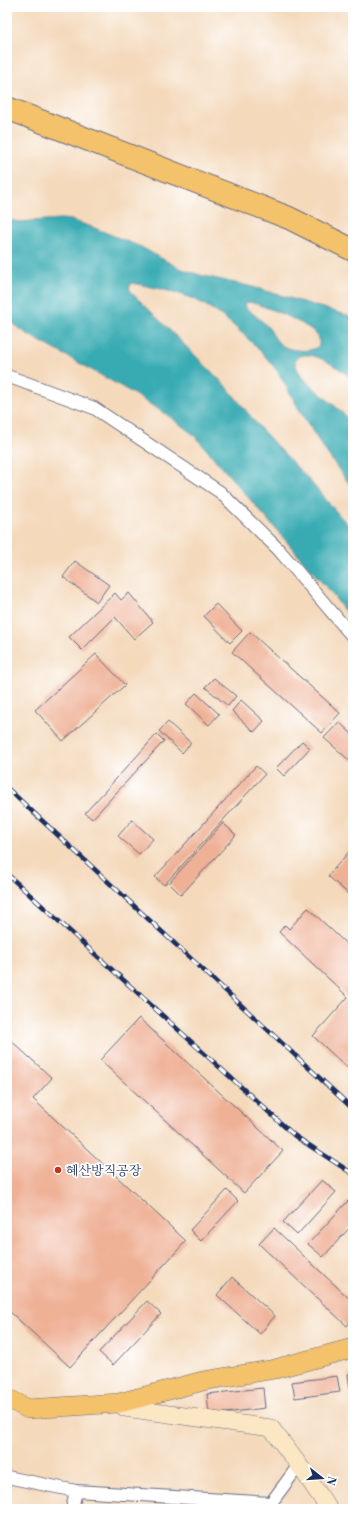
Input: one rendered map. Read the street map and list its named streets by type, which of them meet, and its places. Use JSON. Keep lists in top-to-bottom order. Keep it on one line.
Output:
{"places":["혜산방직공장"],"north":"right"}
